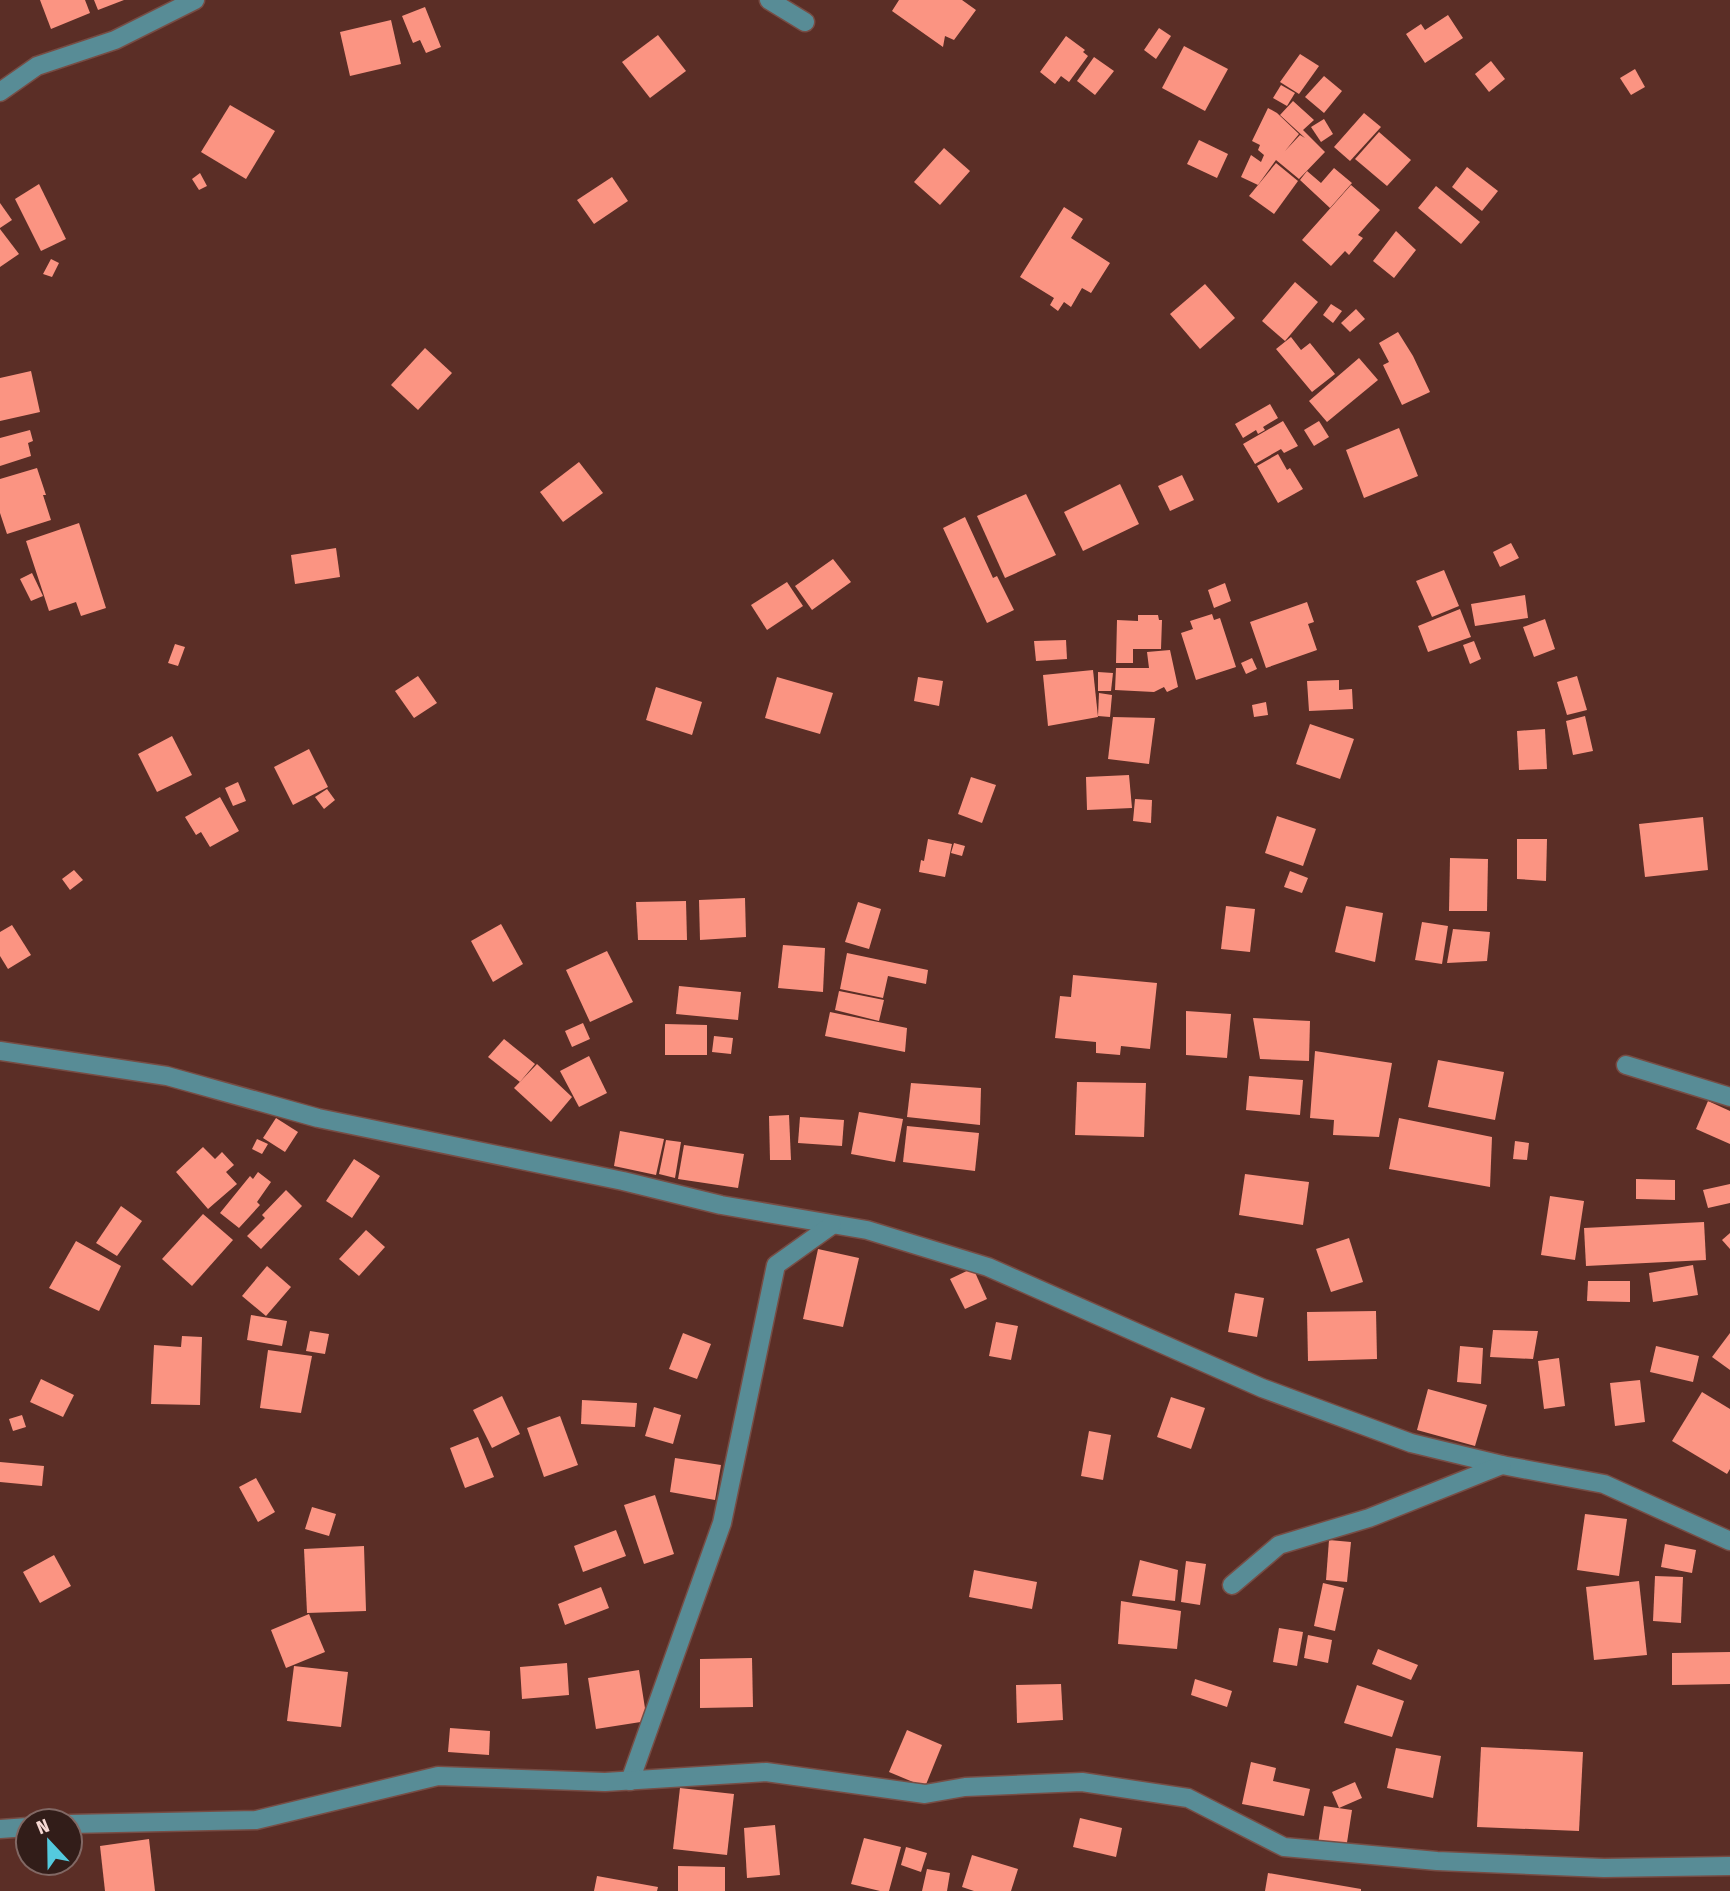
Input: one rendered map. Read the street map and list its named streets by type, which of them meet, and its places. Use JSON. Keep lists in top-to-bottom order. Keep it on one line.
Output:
{"north":"top"}
